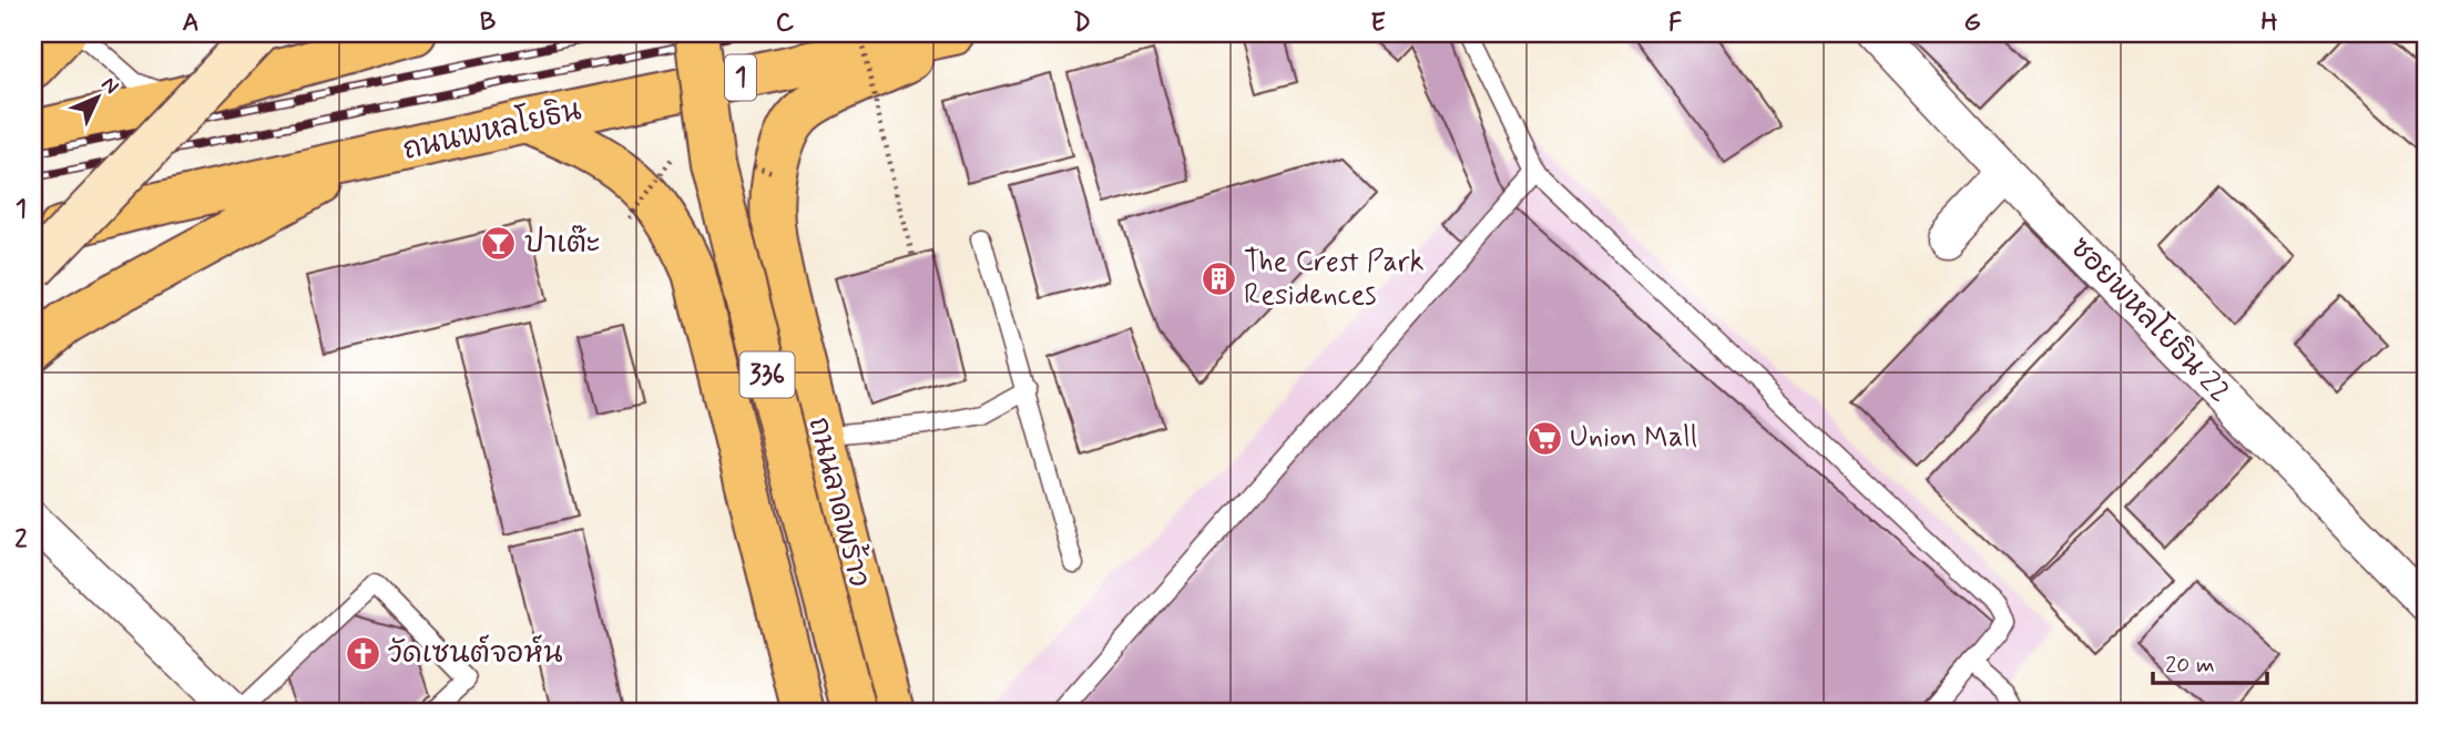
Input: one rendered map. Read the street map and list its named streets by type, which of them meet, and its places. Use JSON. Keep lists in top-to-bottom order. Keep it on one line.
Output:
{"streets":{"main road":["1","ถนนพหลโยธิน","336","ถนนลาดพร้าว"],"street":["ซอยพหลโยธิน 22"]},"places":{"bar":["ปาเต๊ะ"],"building":["The Crest Park Residences"],"supermarket":["Union Mall"],"church":["วัดเซนต์จอห์น"]},"scale_bar":"20 m","north":"top right","grid":{"columns":["A","B","C","D","E","F","G","H"],"rows":["1","2"]}}
